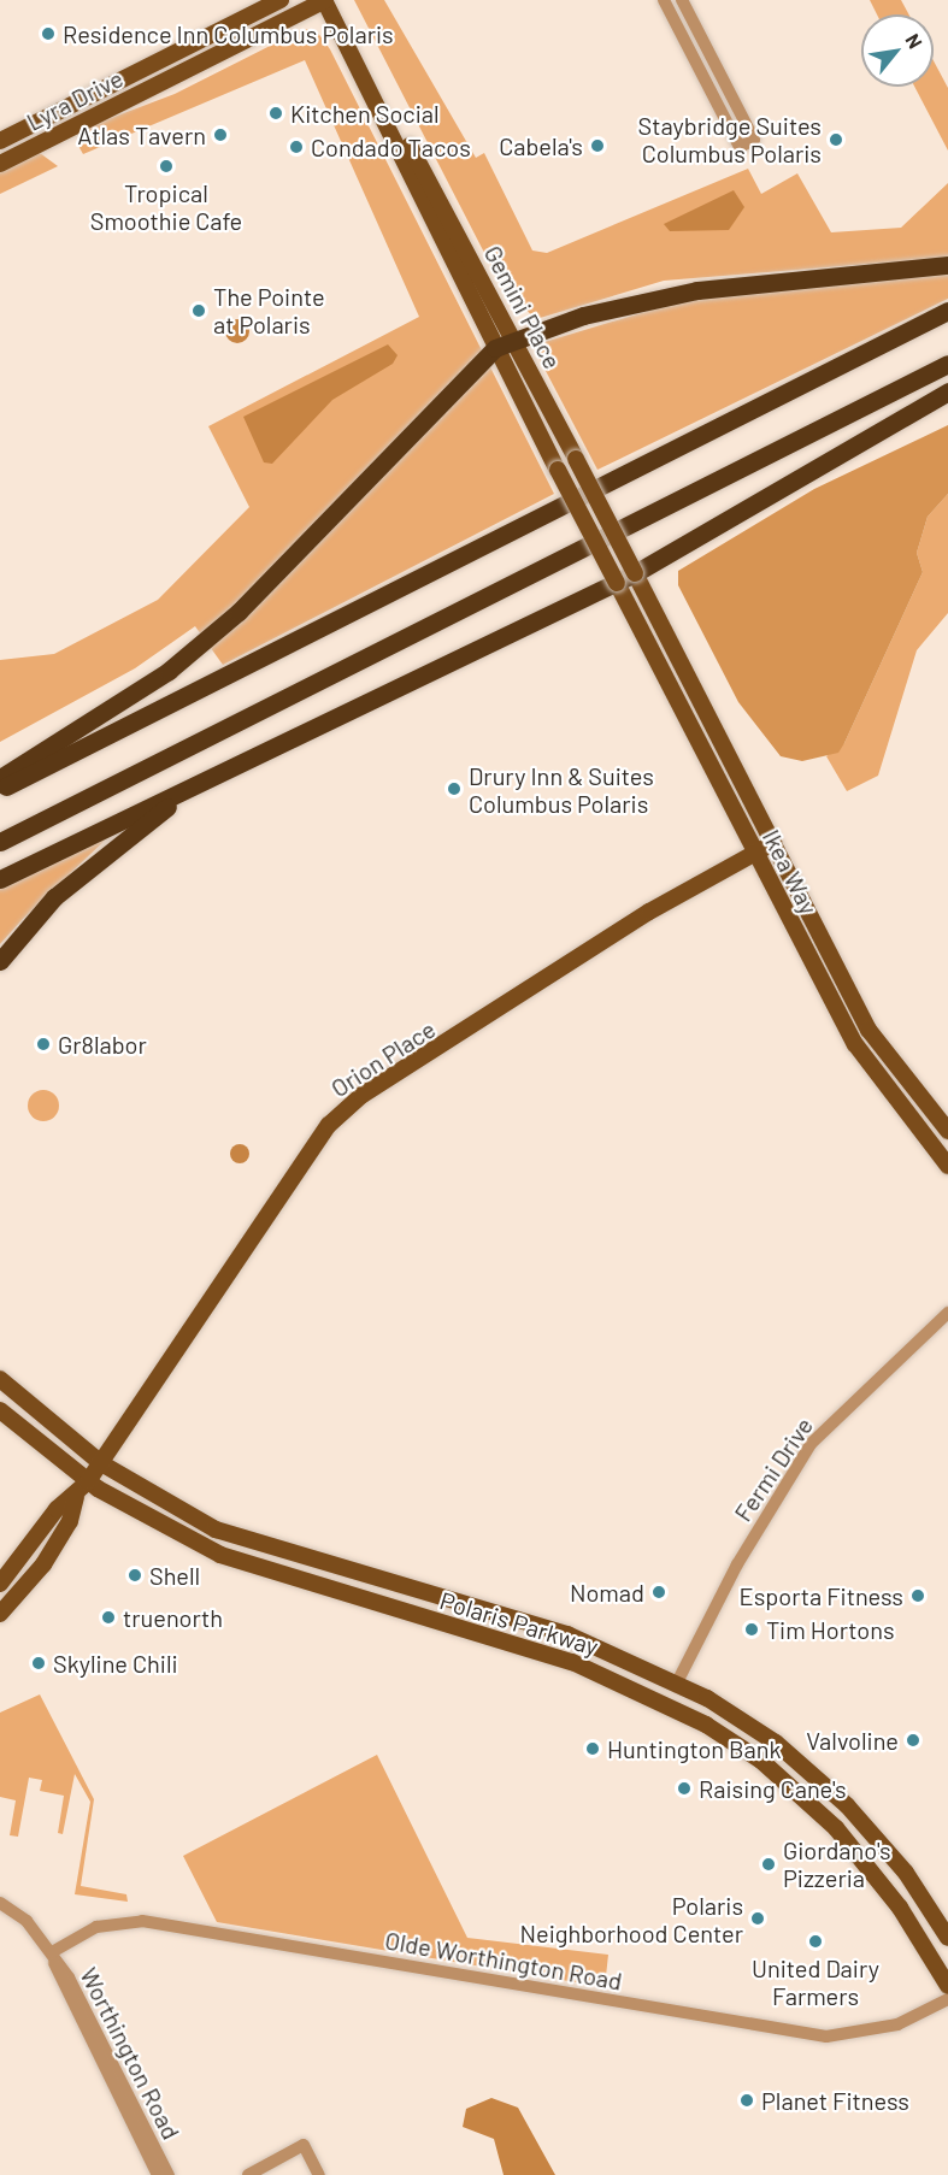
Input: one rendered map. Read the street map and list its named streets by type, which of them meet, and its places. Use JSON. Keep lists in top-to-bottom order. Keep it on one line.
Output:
{"streets":{"main road":["Lyra Drive","Gemini Place","Ikea Way","Orion Place","Polaris Parkway"],"street":["Fermi Drive","Olde Worthington Road","Worthington Road"]},"crossings":[["Lyra Drive","Gemini Place"],["Gemini Place","Ikea Way"],["Ikea Way","Orion Place"],["Orion Place","Polaris Parkway"],["Fermi Drive","Polaris Parkway"],["Olde Worthington Road","Worthington Road"]],"places":["Residence Inn Columbus Polaris","Kitchen Social","Atlas Tavern","Staybridge Suites Columbus Polaris","Cabela's","Condado Tacos","Tropical Smoothie Cafe","The Pointe at Polaris","Drury Inn & Suites Columbus Polaris","Gr8labor","Shell","Nomad","Esporta Fitness","truenorth","Tim Hortons","Skyline Chili","Valvoline","Huntington Bank","Raising Cane's","Giordano's Pizzeria","Polaris Neighborhood Center","United Dairy Farmers","Planet Fitness"],"north":"top right"}
